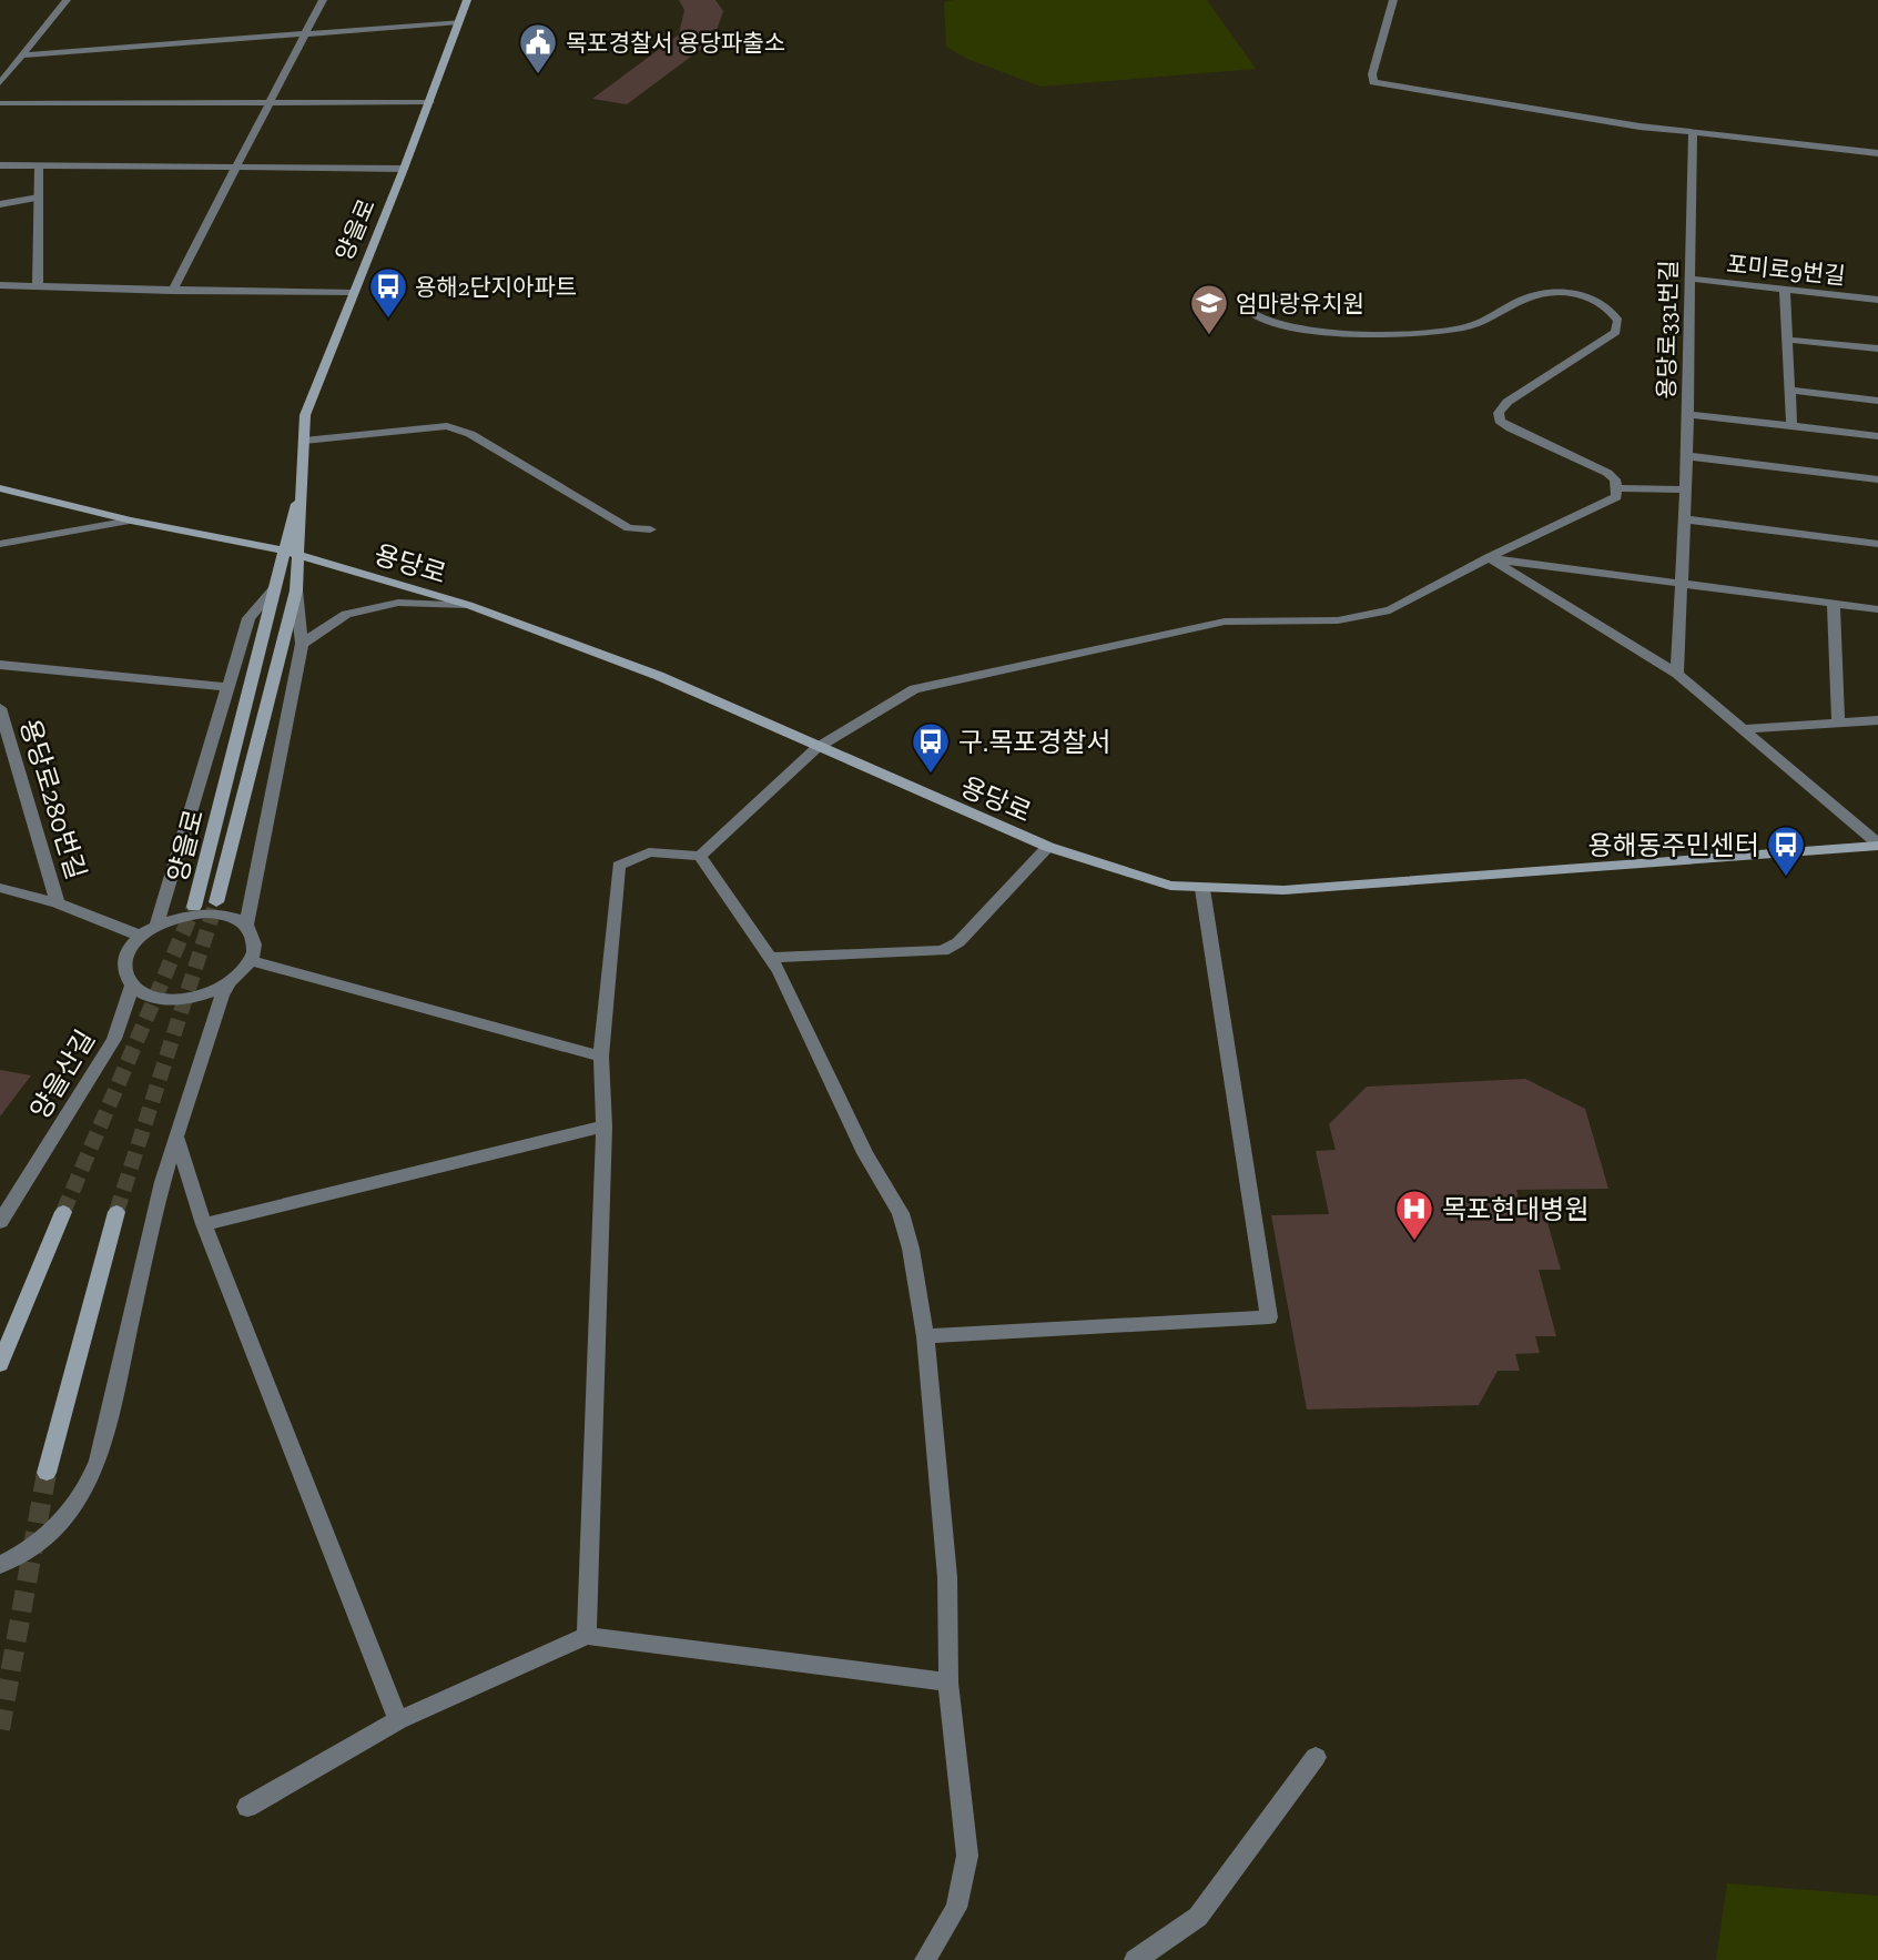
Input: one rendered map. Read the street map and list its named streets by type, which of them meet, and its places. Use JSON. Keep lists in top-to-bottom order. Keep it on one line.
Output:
{"streets":{"street":["양을로","포미로9번길","용당로331번길","용당로","용당로280번길","양을산길"]},"crossings":[["양을로","용당로"],["포미로9번길","용당로331번길"]],"places":{"public building":["목포경찰서 용당파출소"],"bus stop":["용해2단지아파트","구.목포경찰서","용해동주민센터"],"school or university":["엄마랑유치원"],"hospital":["목포현대병원"]}}
